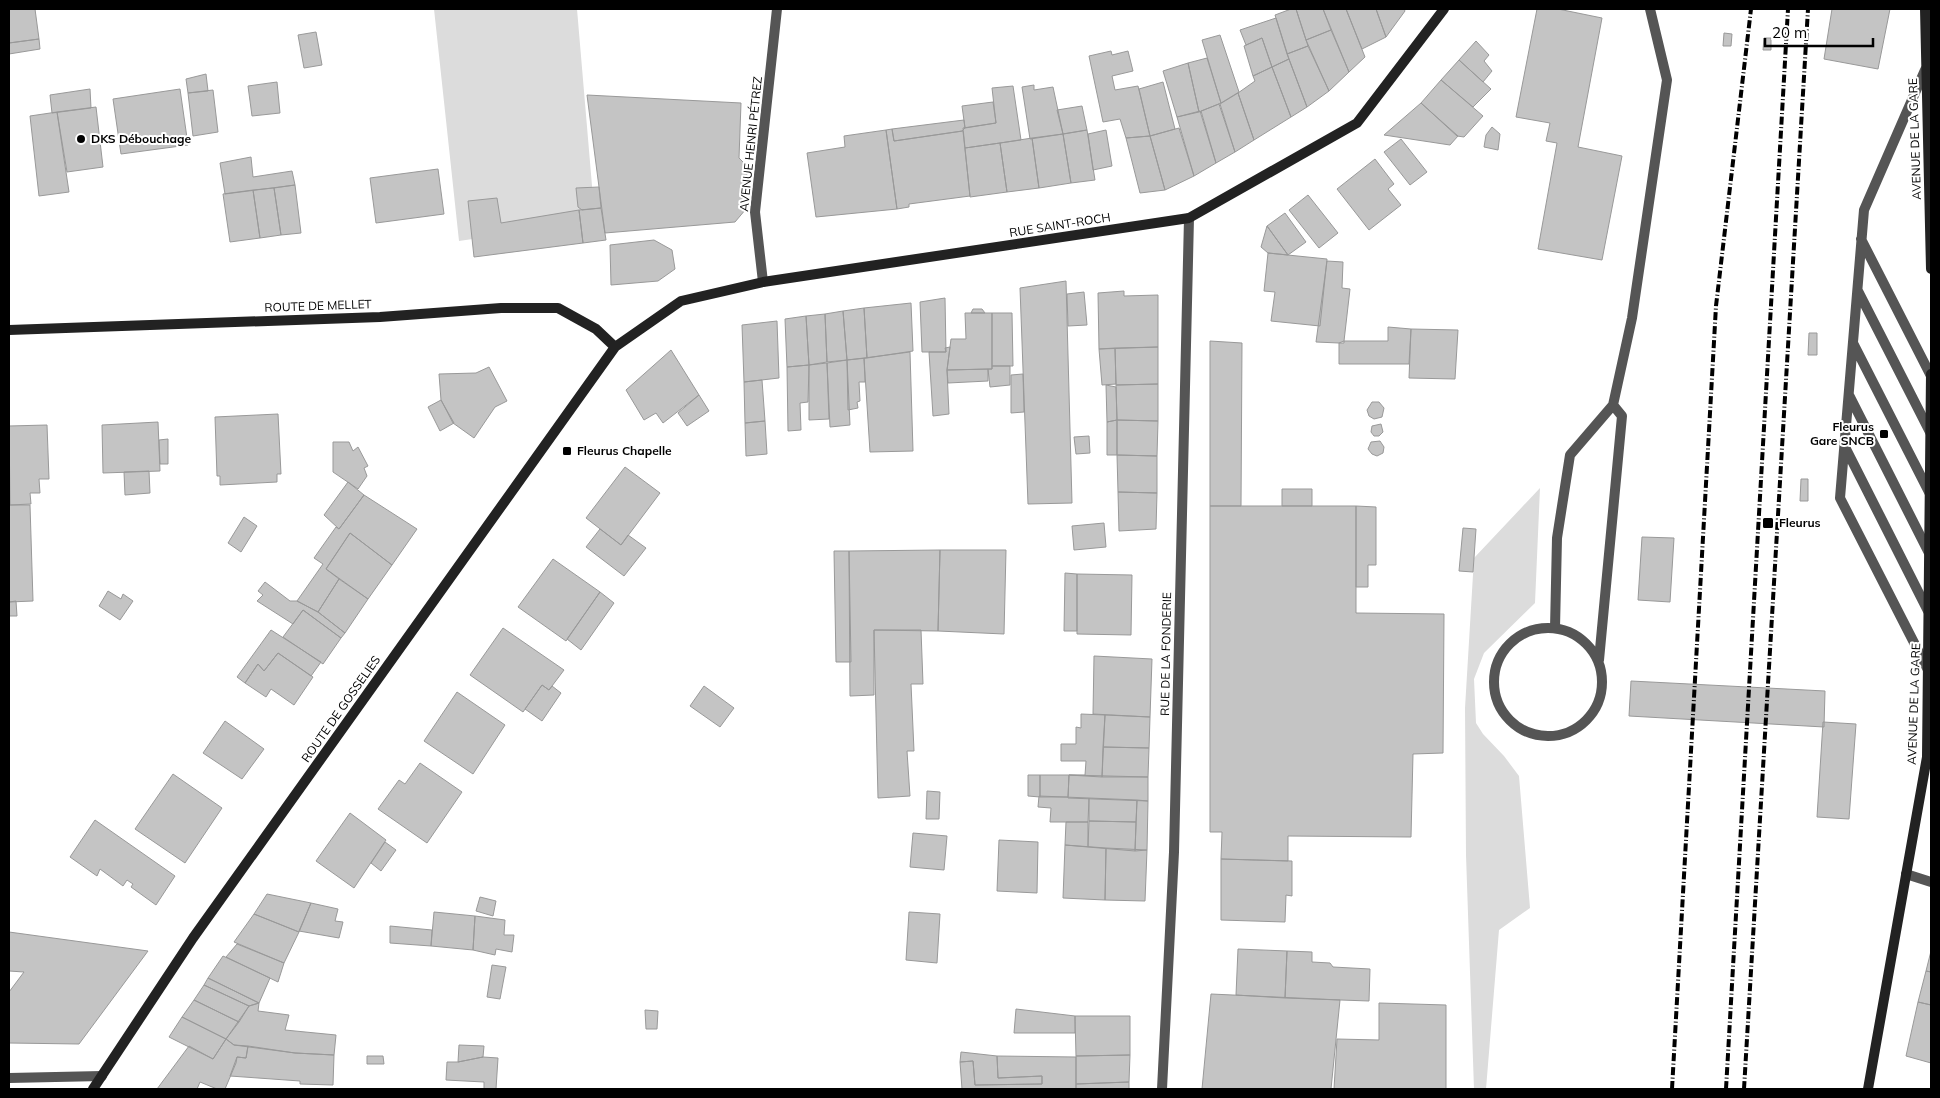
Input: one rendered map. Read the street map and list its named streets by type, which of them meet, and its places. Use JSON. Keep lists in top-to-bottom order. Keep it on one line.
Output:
{"streets":{"main road":["AVENUE DE LA GARE","RUE SAINT-ROCH","ROUTE DE MELLET","ROUTE DE GOSSELIES"],"street":["AVENUE HENRI PÉTREZ","RUE DE LA FONDERIE"]},"crossings":[["AVENUE HENRI PÉTREZ","RUE SAINT-ROCH"],["RUE SAINT-ROCH","ROUTE DE MELLET"],["RUE SAINT-ROCH","RUE DE LA FONDERIE"],["RUE SAINT-ROCH","ROUTE DE GOSSELIES"],["ROUTE DE MELLET","ROUTE DE GOSSELIES"]],"places":{"other":["DKS Débouchage"],"transit":["Fleurus Gare SNCB","Fleurus Chapelle","Fleurus"]},"scale_bar":"20 m"}
